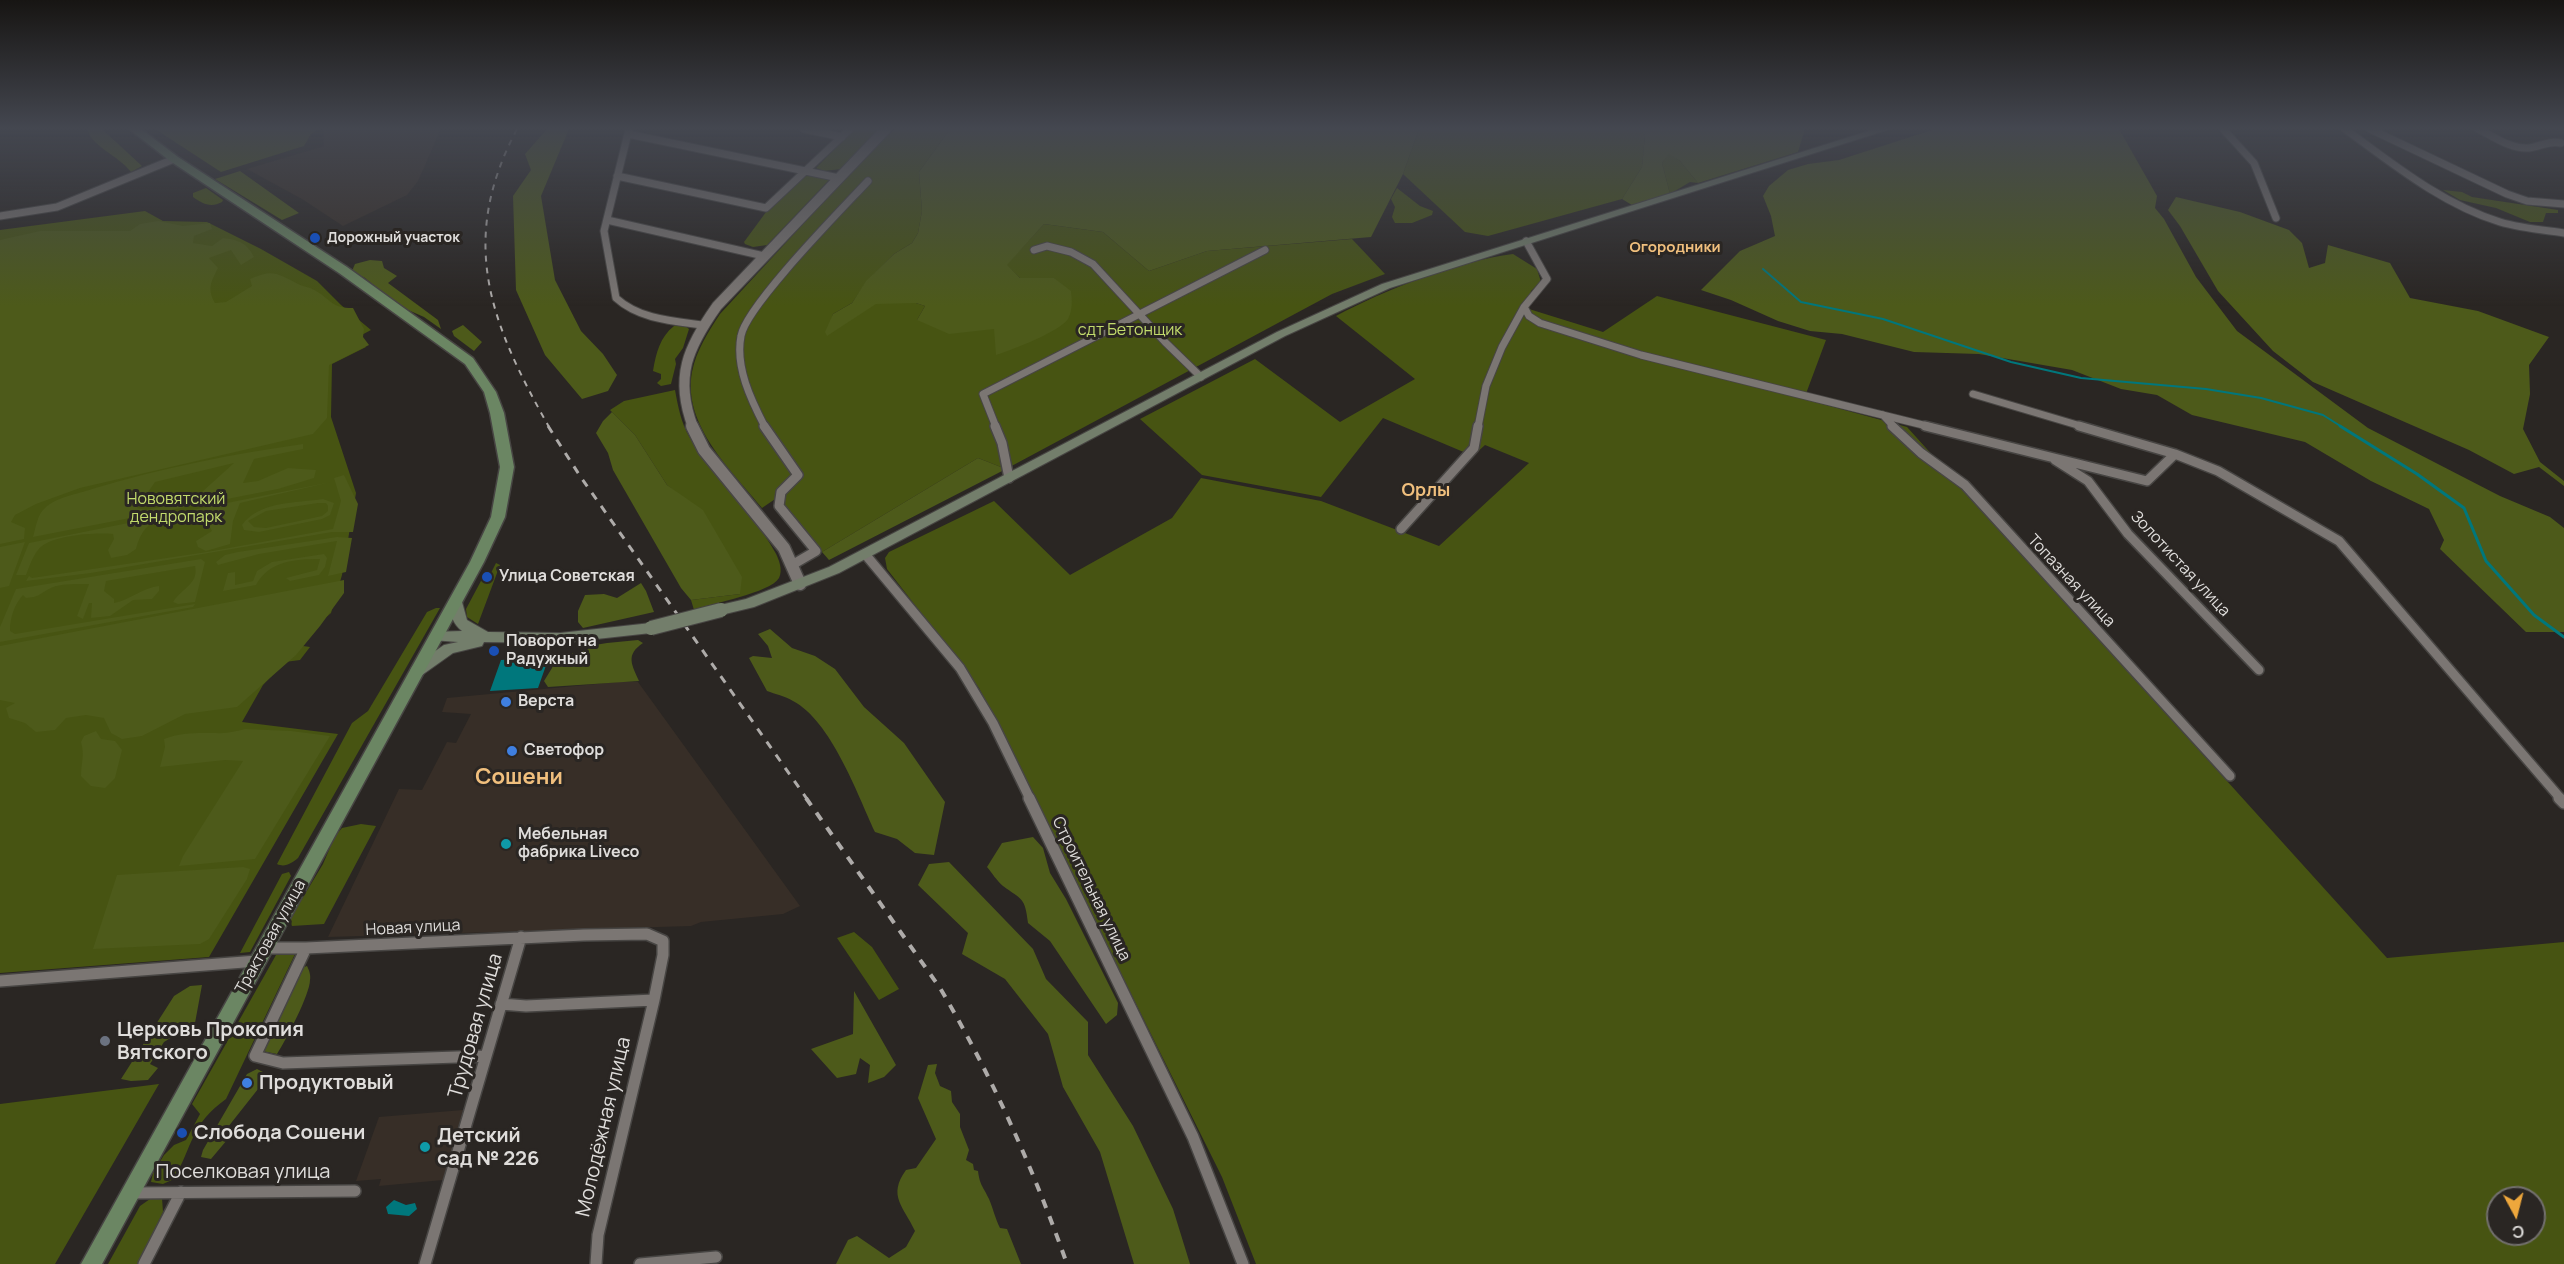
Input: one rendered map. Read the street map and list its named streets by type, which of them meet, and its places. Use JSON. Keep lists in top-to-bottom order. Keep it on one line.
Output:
{"streets":{"main road":["Трактовая улица"],"street":["Золотистая улица","Топазная улица","Строительная улица","Новая улица","Трудовая улица","Молодёжная улица","Поселковая улица"]},"crossings":[["Новая улица","Трактовая улица"],["Новая улица","Трудовая улица"],["Новая улица","Молодёжная улица"],["Трактовая улица","Поселковая улица"],["Трудовая улица","Молодёжная улица"]],"districts":["Огородники","Орлы","Сошени"],"parks":["сдт Бетонщик","Нововятский дендропарк"],"places":["Дорожный участок","Улица Советская","Поворот на Радужный","Верста","Светофор","Мебельная фабрика Liveco","Церковь Прокопия Вятского","Продуктовый","Слобода Сошени","Детский сад № 226"],"north":"bottom"}
